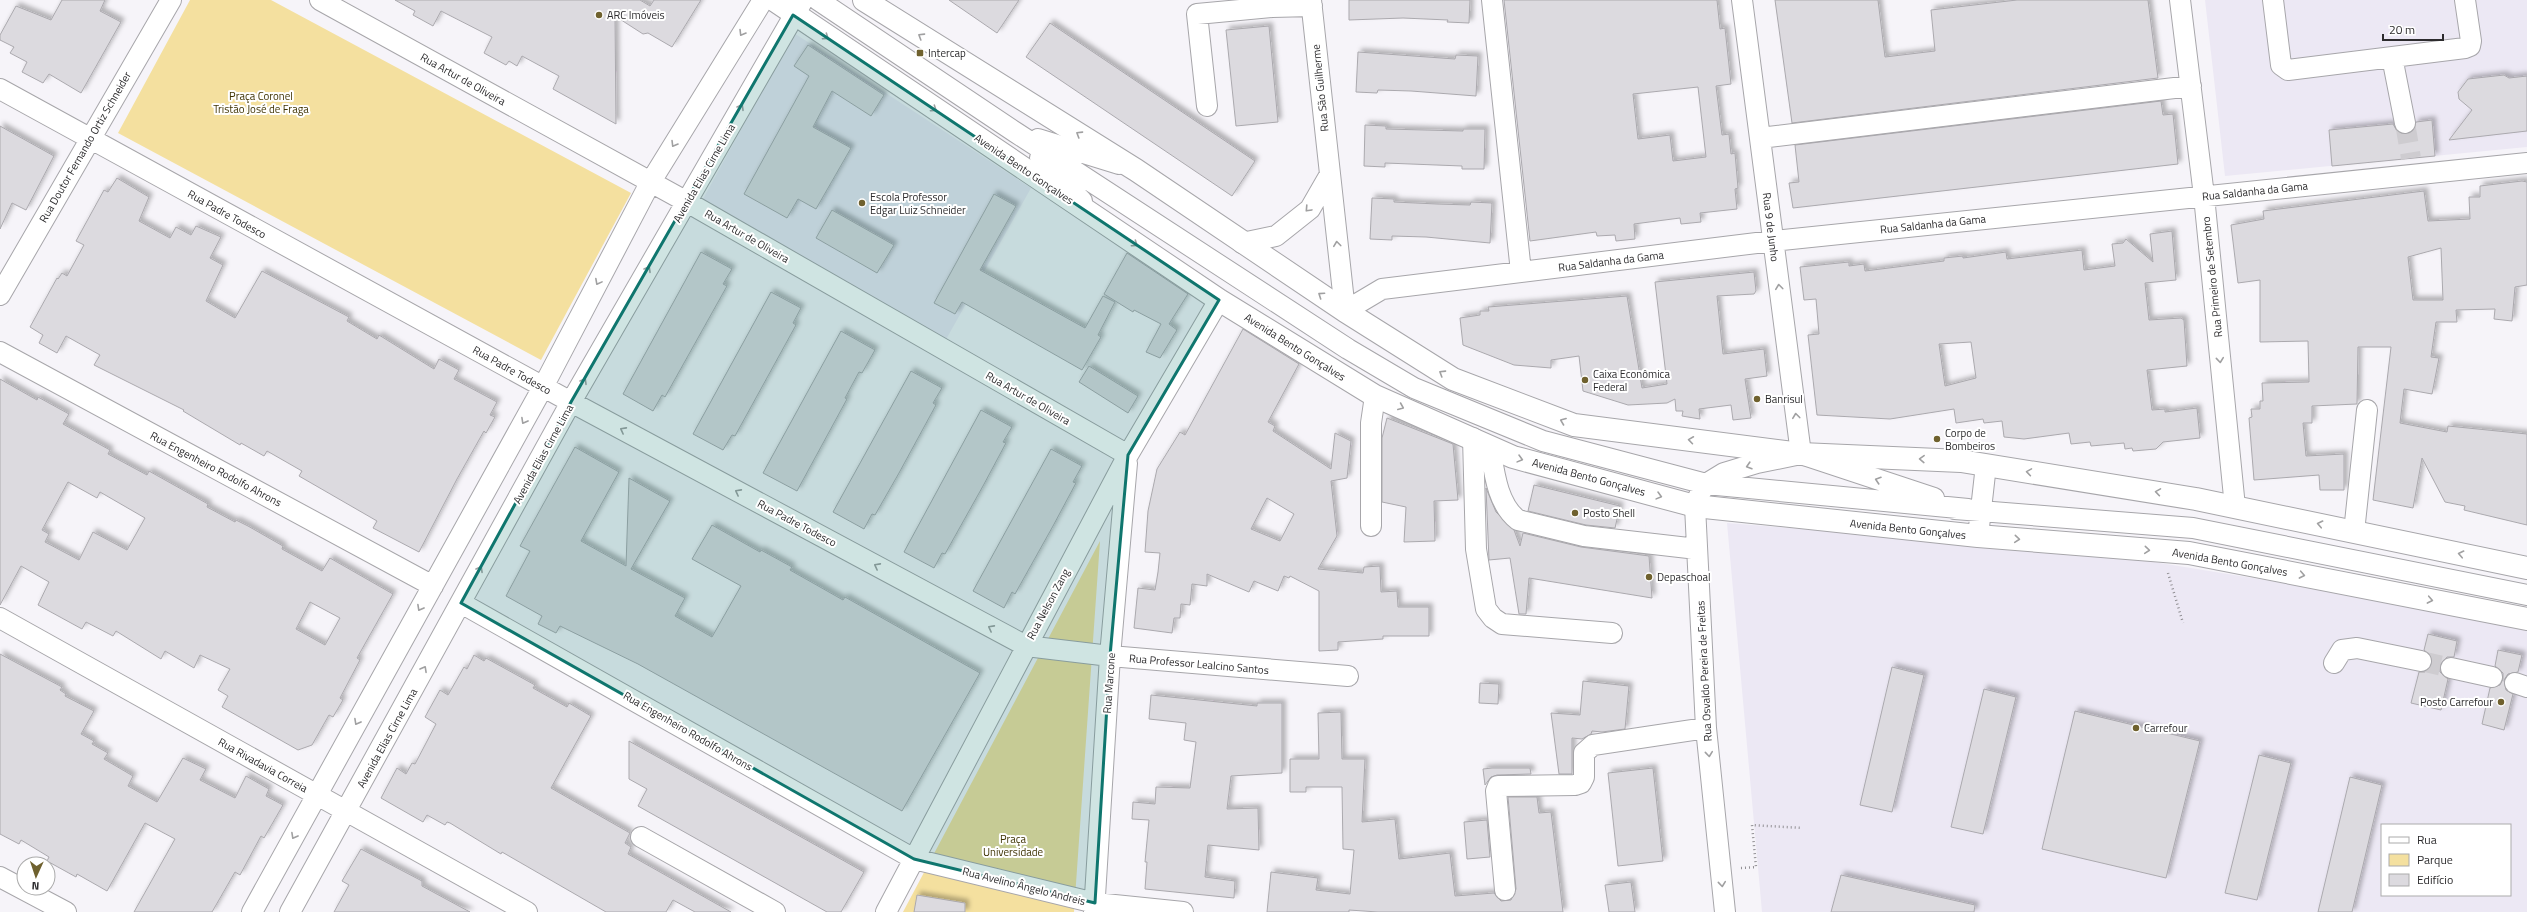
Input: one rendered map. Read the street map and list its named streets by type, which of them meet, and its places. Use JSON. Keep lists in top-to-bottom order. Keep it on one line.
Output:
{"streets":{"main road":["Avenida Bento Gonçalves"],"street":["Rua Artur de Oliveira","Rua São Guilherme","Rua Doutor Fernando Ortiz Schneider","Avenida Elias Cirne Lima","Rua Saldanha da Gama","Rua Padre Todesco","Rua 9 de Junho","Rua Primeiro de Setembro","Rua Engenheiro Rodolfo Ahrons","Rua Nelson Zang","Rua Professor Lealcino Santos","Rua Osvaldo Pereira de Freitas","Rua Marcone","Rua Rivadavia Correia","Rua Avelino Ângelo Andreis"]},"crossings":[["Rua Artur de Oliveira","Avenida Elias Cirne Lima"],["Rua Artur de Oliveira","Rua Nelson Zang"],["Rua Artur de Oliveira","Rua Marcone"],["Rua São Guilherme","Rua Saldanha da Gama"],["Rua Doutor Fernando Ortiz Schneider","Rua Padre Todesco"],["Avenida Bento Gonçalves","Avenida Elias Cirne Lima"],["Avenida Bento Gonçalves","Rua Nelson Zang"],["Avenida Bento Gonçalves","Rua Osvaldo Pereira de Freitas"],["Avenida Elias Cirne Lima","Rua Padre Todesco"],["Avenida Elias Cirne Lima","Rua Engenheiro Rodolfo Ahrons"],["Avenida Elias Cirne Lima","Rua Rivadavia Correia"],["Rua Saldanha da Gama","Rua 9 de Junho"],["Rua Saldanha da Gama","Rua Primeiro de Setembro"],["Rua Padre Todesco","Rua Nelson Zang"],["Rua Padre Todesco","Rua Professor Lealcino Santos"],["Rua Engenheiro Rodolfo Ahrons","Rua Nelson Zang"],["Rua Engenheiro Rodolfo Ahrons","Rua Avelino Ângelo Andreis"],["Rua Nelson Zang","Rua Professor Lealcino Santos"],["Rua Nelson Zang","Rua Marcone"],["Rua Nelson Zang","Rua Avelino Ângelo Andreis"],["Rua Professor Lealcino Santos","Rua Marcone"],["Rua Marcone","Rua Avelino Ângelo Andreis"]],"one_way":["Rua Padre Todesco","Rua 9 de Junho","Rua Primeiro de Setembro","Rua Osvaldo Pereira de Freitas"],"parks":["Praça Coronel Tristão José de Fraga","Praça Universidade"],"places":{"other":["ARC Imóveis","Escola Professor Edgar Luiz Schneider","Caixa Econômica Federal","Banrisul","Corpo de Bombeiros","Posto Shell","Depaschoal","Posto Carrefour","Carrefour"],"transit":["Intercap"]},"legend":["Rua","Parque","Edifício"],"scale_bar":"20 m","north":"bottom"}
